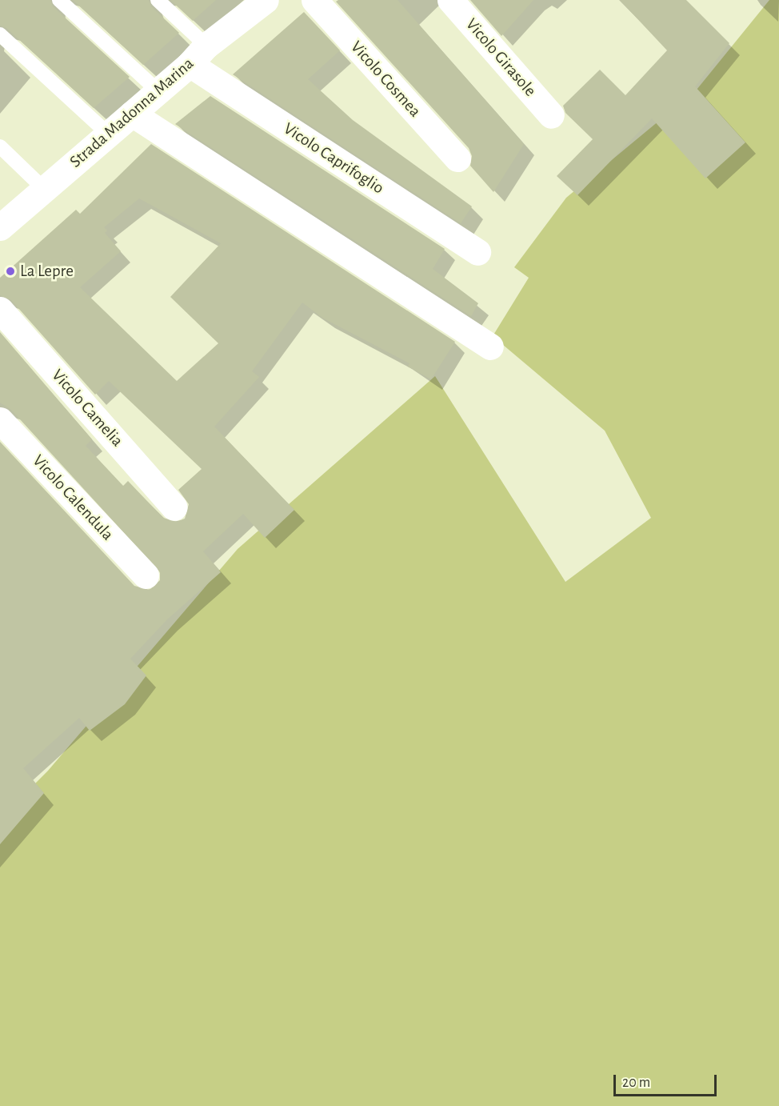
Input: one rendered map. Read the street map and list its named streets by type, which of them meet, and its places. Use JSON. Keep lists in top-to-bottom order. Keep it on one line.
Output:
{"streets":{"street":["Vicolo Girasole","Vicolo Cosmea","Strada Madonna Marina","Vicolo Caprifoglio","Vicolo Camelia","Vicolo Calendula"]},"crossings":[["Strada Madonna Marina","Vicolo Caprifoglio"]],"places":["La Lepre"],"scale_bar":"20 m"}
